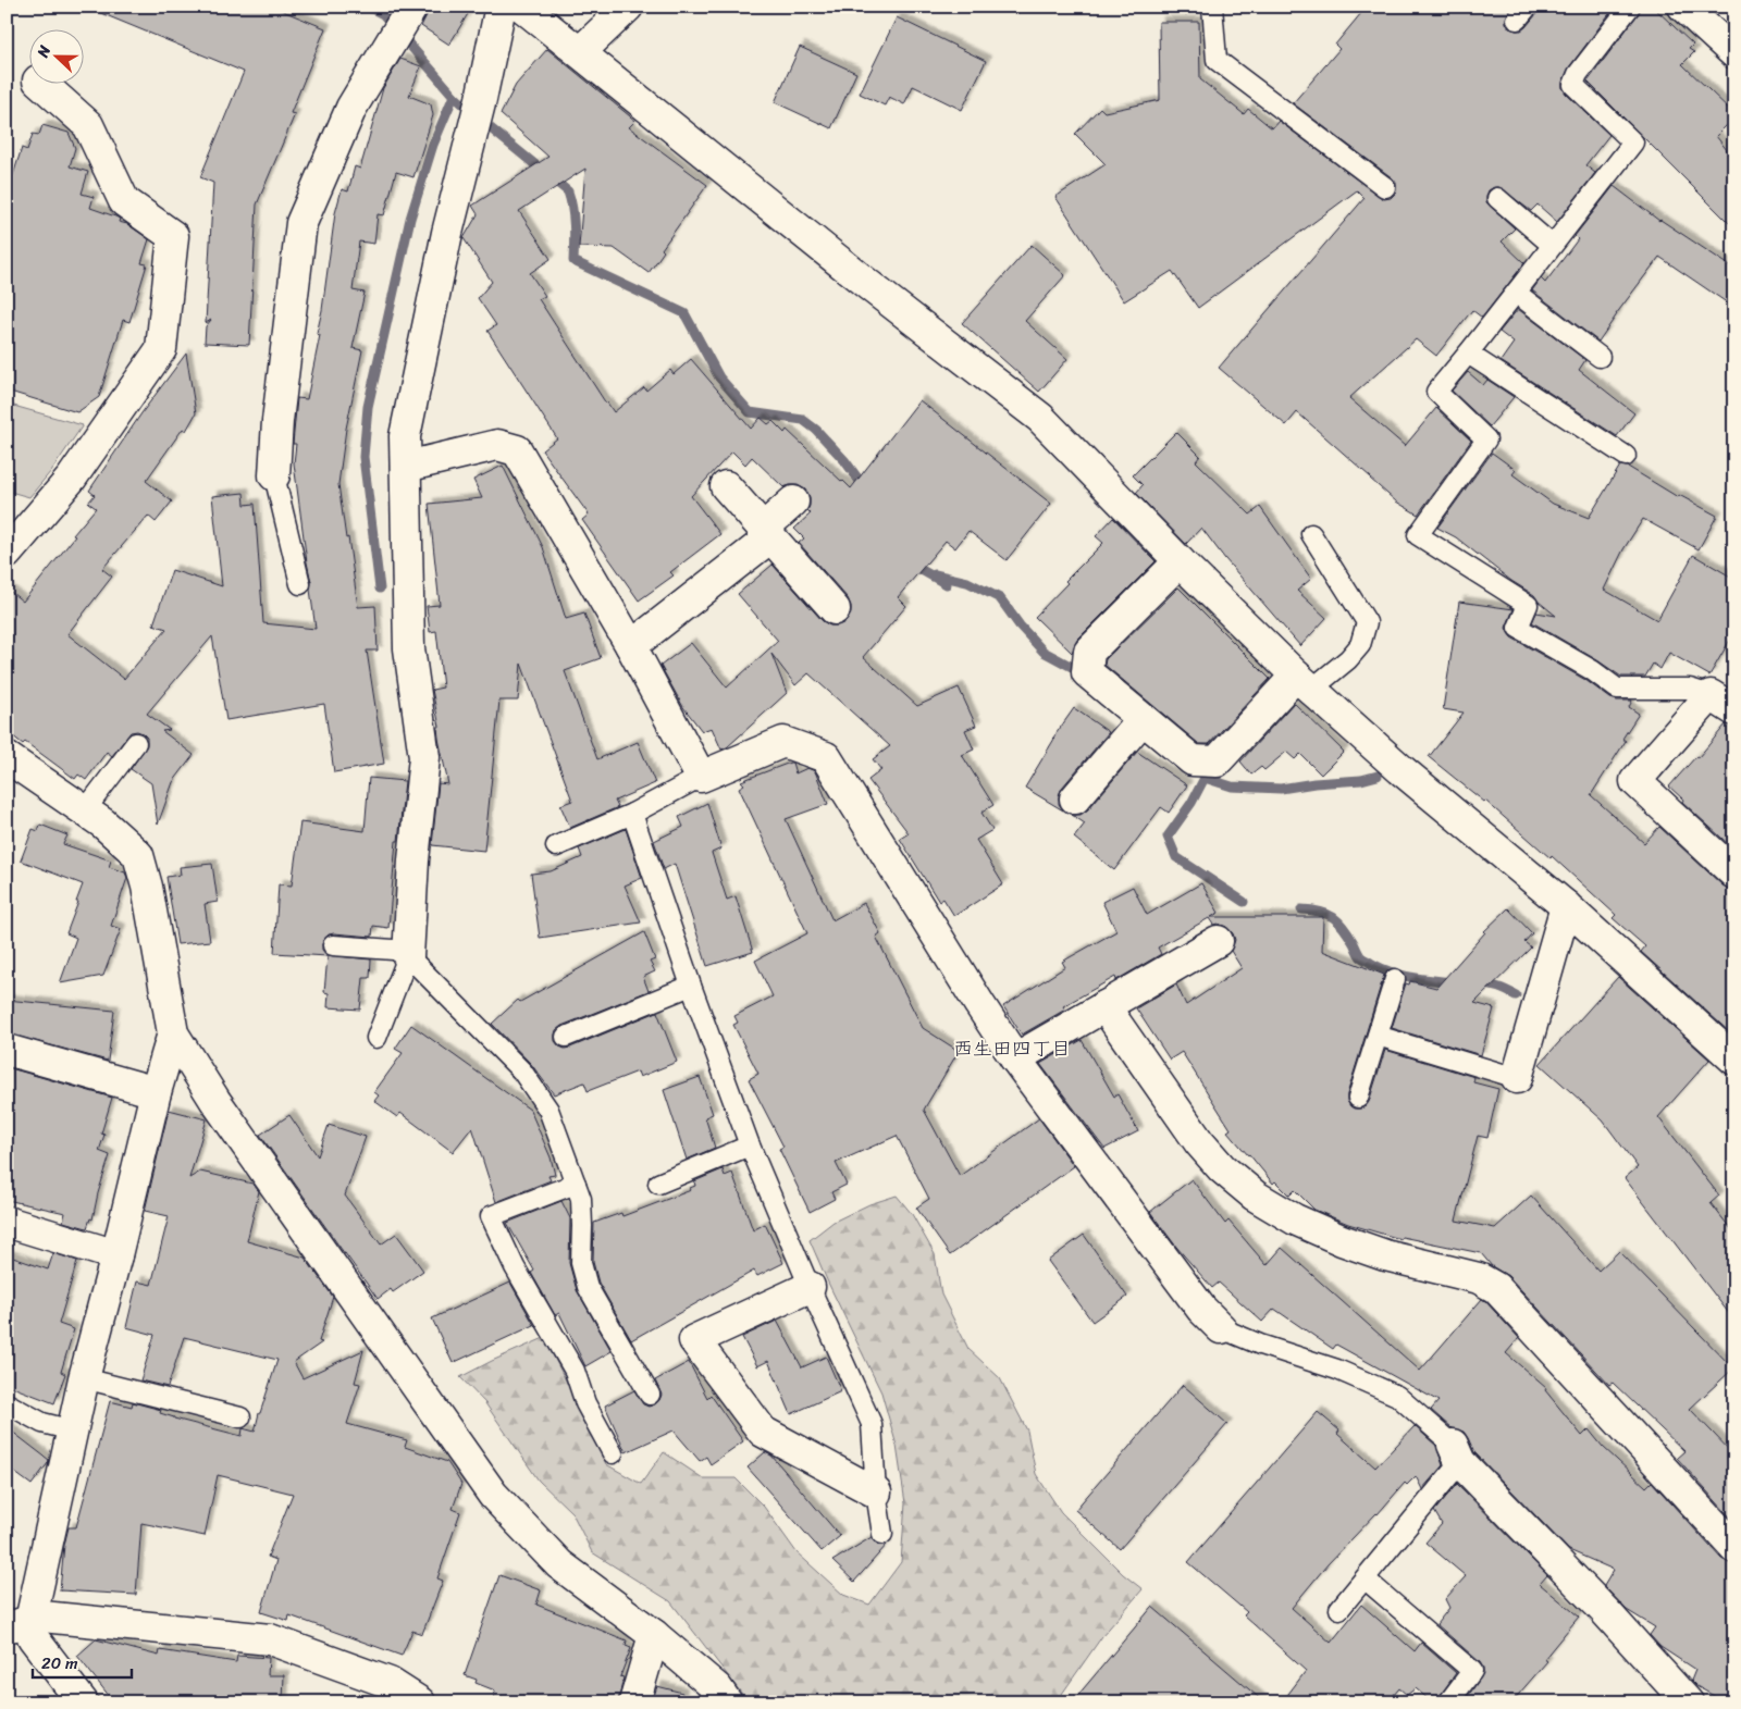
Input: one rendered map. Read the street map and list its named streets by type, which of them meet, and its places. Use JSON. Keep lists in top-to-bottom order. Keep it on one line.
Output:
{"districts":["西生田四丁目"],"scale_bar":"20 m","north":"left"}
